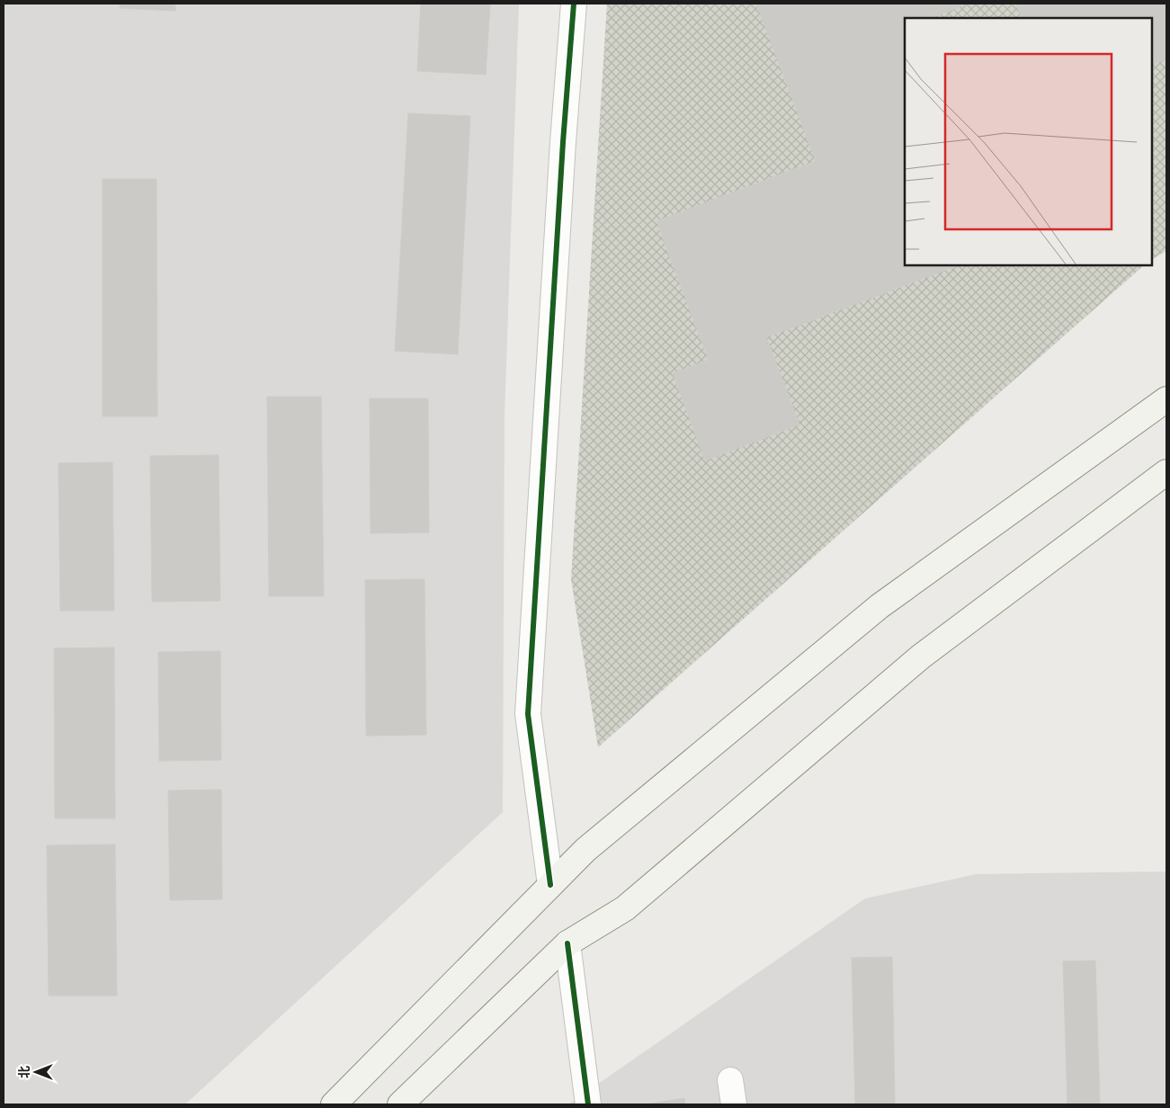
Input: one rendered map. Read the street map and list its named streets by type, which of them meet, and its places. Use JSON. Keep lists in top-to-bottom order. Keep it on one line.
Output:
{"north":"left"}
